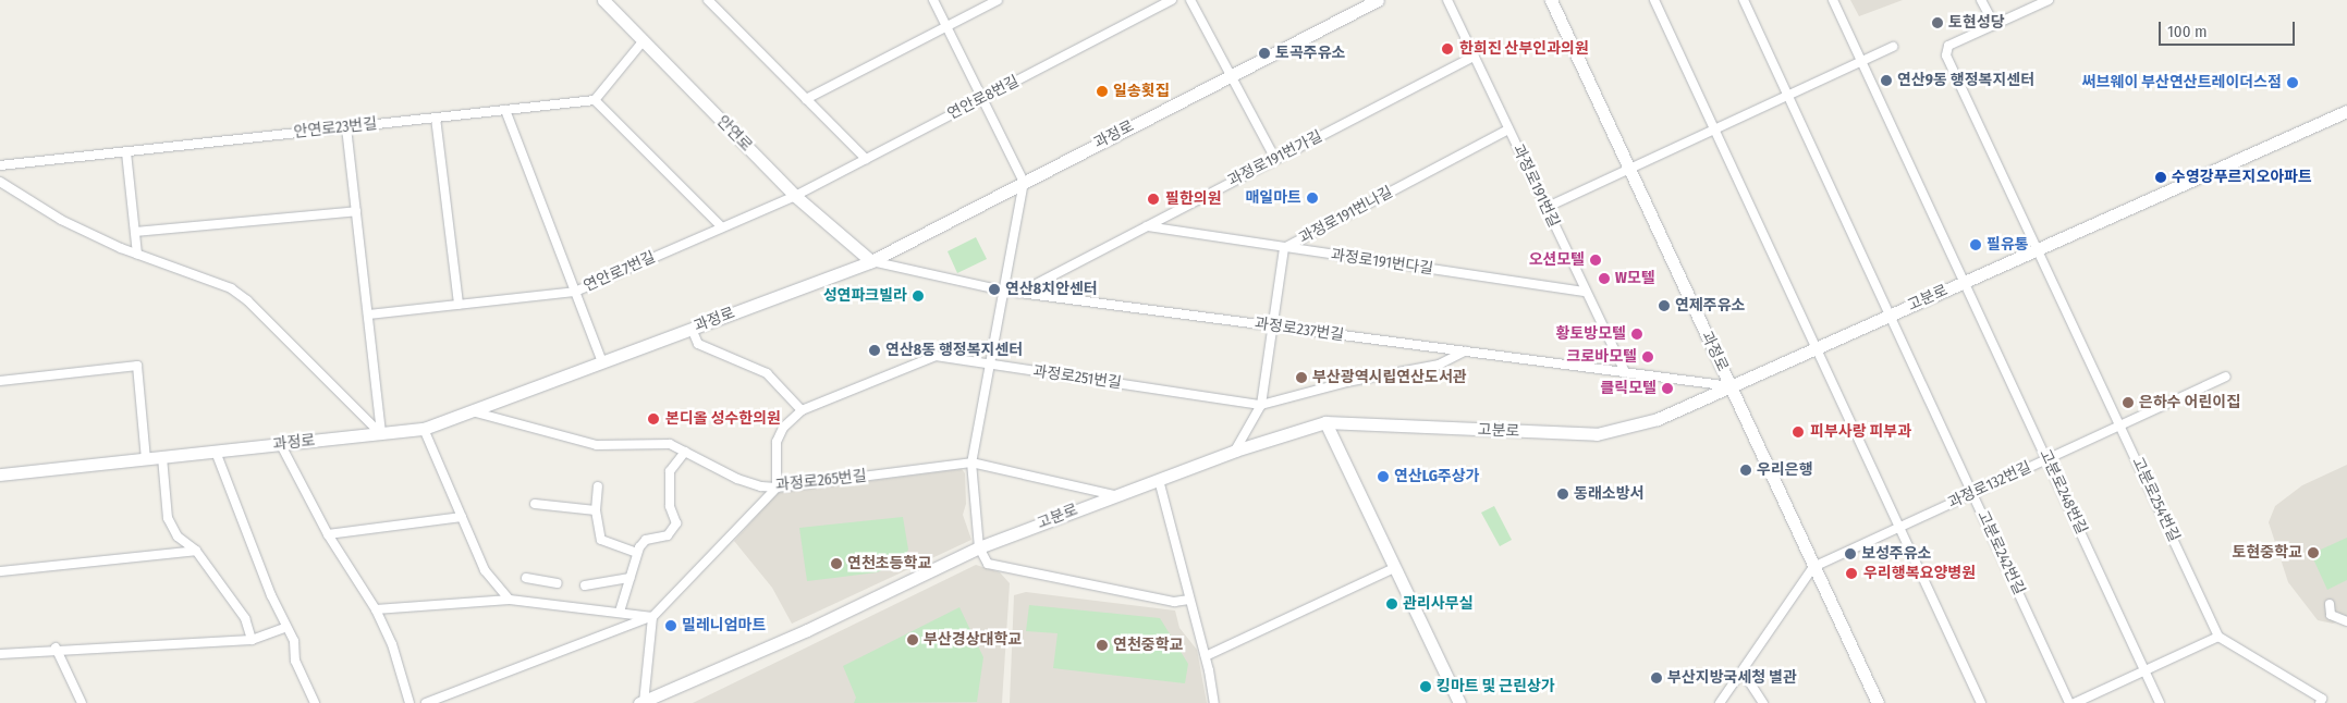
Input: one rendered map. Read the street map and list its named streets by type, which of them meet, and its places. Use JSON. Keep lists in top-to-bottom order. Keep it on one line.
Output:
{"streets":{"main road":["안연로","과정로","고분로"],"street":["연안로8번길","안연로23번길","과정로191번가길","과정로191번길","과정로191번나길","과정로191번다길","연안로7번길","과정로237번길","과정로251번길","과정로265번길","과정로132번길","고분로248번길","고분로254번길","고분로242번길"]},"crossings":[["연안로8번길","안연로"],["연안로8번길","연안로7번길"],["안연로","과정로"],["안연로","연안로7번길"],["안연로","과정로237번길"],["과정로","고분로"],["과정로","과정로237번길"],["과정로","과정로265번길"],["과정로","과정로132번길"],["과정로191번가길","과정로191번길"],["과정로191번가길","과정로191번다길"],["과정로191번가길","과정로237번길"],["과정로191번길","과정로191번나길"],["과정로191번길","과정로191번다길"],["과정로191번길","과정로237번길"],["과정로191번나길","과정로191번다길"],["과정로191번나길","고분로"],["과정로191번나길","과정로237번길"],["과정로191번나길","과정로251번길"],["고분로","과정로237번길"],["고분로","과정로265번길"],["고분로","고분로248번길"],["고분로","고분로254번길"],["고분로","고분로242번길"],["과정로237번길","과정로251번길"],["과정로132번길","고분로248번길"],["과정로132번길","고분로254번길"],["과정로132번길","고분로242번길"]],"places":["토현성당","한희진 산부인과의원","토곡주유소","연산9동 행정복지센터","써브웨이 부산연산트레이더스점","일송횟집","수영강푸르지오아파트","매일마트","필한의원","필유통","오션모텔","W모텔","연산8치안센터","성연파크빌라","연제주유소","황토방모텔","연산8동 행정복지센터","크로바모텔","부산광역시립연산도서관","클릭모텔","은하수 어린이집","본디올 성수한의원","피부사랑 피부과","우리은행","연산LG주상가","동래소방서","토현중학교","보성주유소","연천초등학교","우리행복요양병원","관리사무실","밀레니엄마트","부산경상대학교","연천중학교","부산지방국세청 별관","킹마트 및 근린상가"],"scale_bar":"100 m"}
